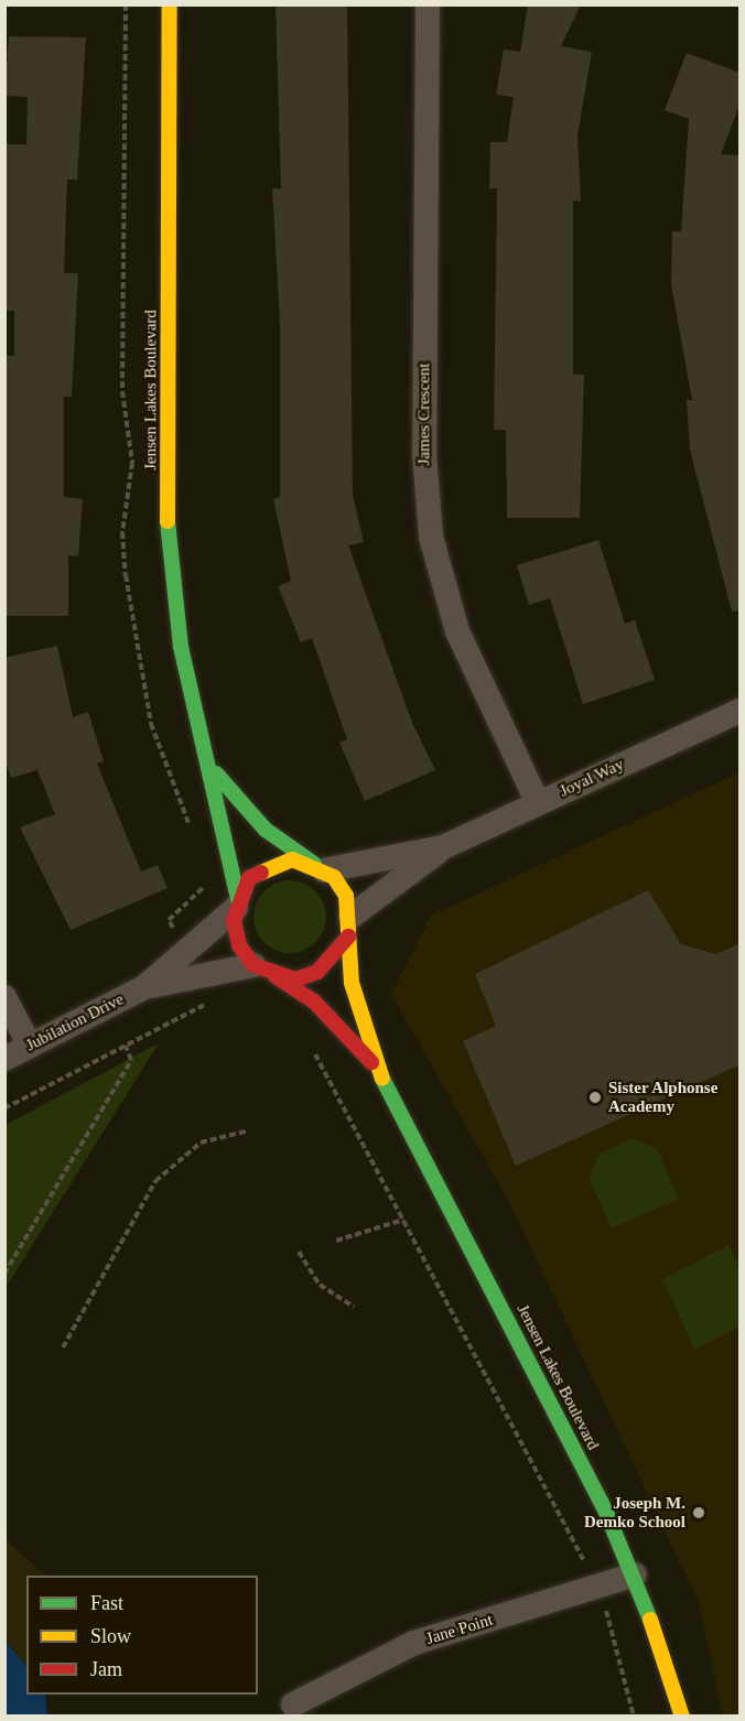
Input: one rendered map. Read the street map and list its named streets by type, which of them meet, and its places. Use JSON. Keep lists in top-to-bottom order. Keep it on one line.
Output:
{"streets":{"street":["Jensen Lakes Boulevard","James Crescent","Joyal Way","Jubilation Drive","Jane Point"]},"crossings":[["Jensen Lakes Boulevard","Joyal Way"],["Jensen Lakes Boulevard","Jubilation Drive"],["Jensen Lakes Boulevard","Jane Point"],["James Crescent","Joyal Way"],["Joyal Way","Jubilation Drive"]],"places":["Sister Alphonse Academy","Joseph M. Demko School"],"legend":["Fast","Slow","Jam"]}
